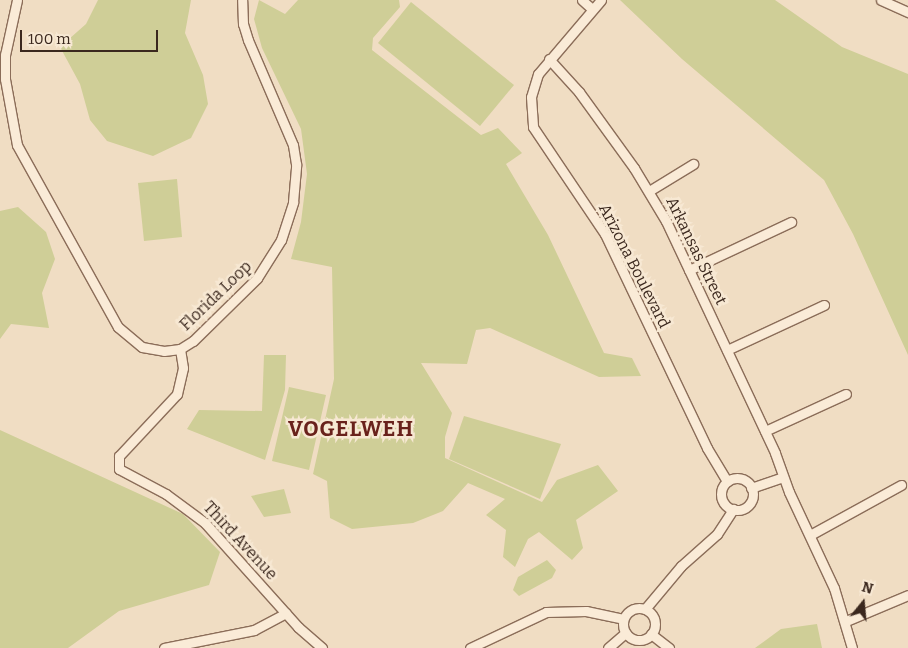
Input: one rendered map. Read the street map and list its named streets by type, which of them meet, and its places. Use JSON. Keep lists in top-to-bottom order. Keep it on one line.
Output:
{"streets":{"street":["Arkansas Street","Arizona Boulevard","Florida Loop","Third Avenue"]},"crossings":[["Arkansas Street","Arizona Boulevard"],["Florida Loop","Third Avenue"]],"districts":["VOGELWEH"],"scale_bar":"100 m","north":"top"}
